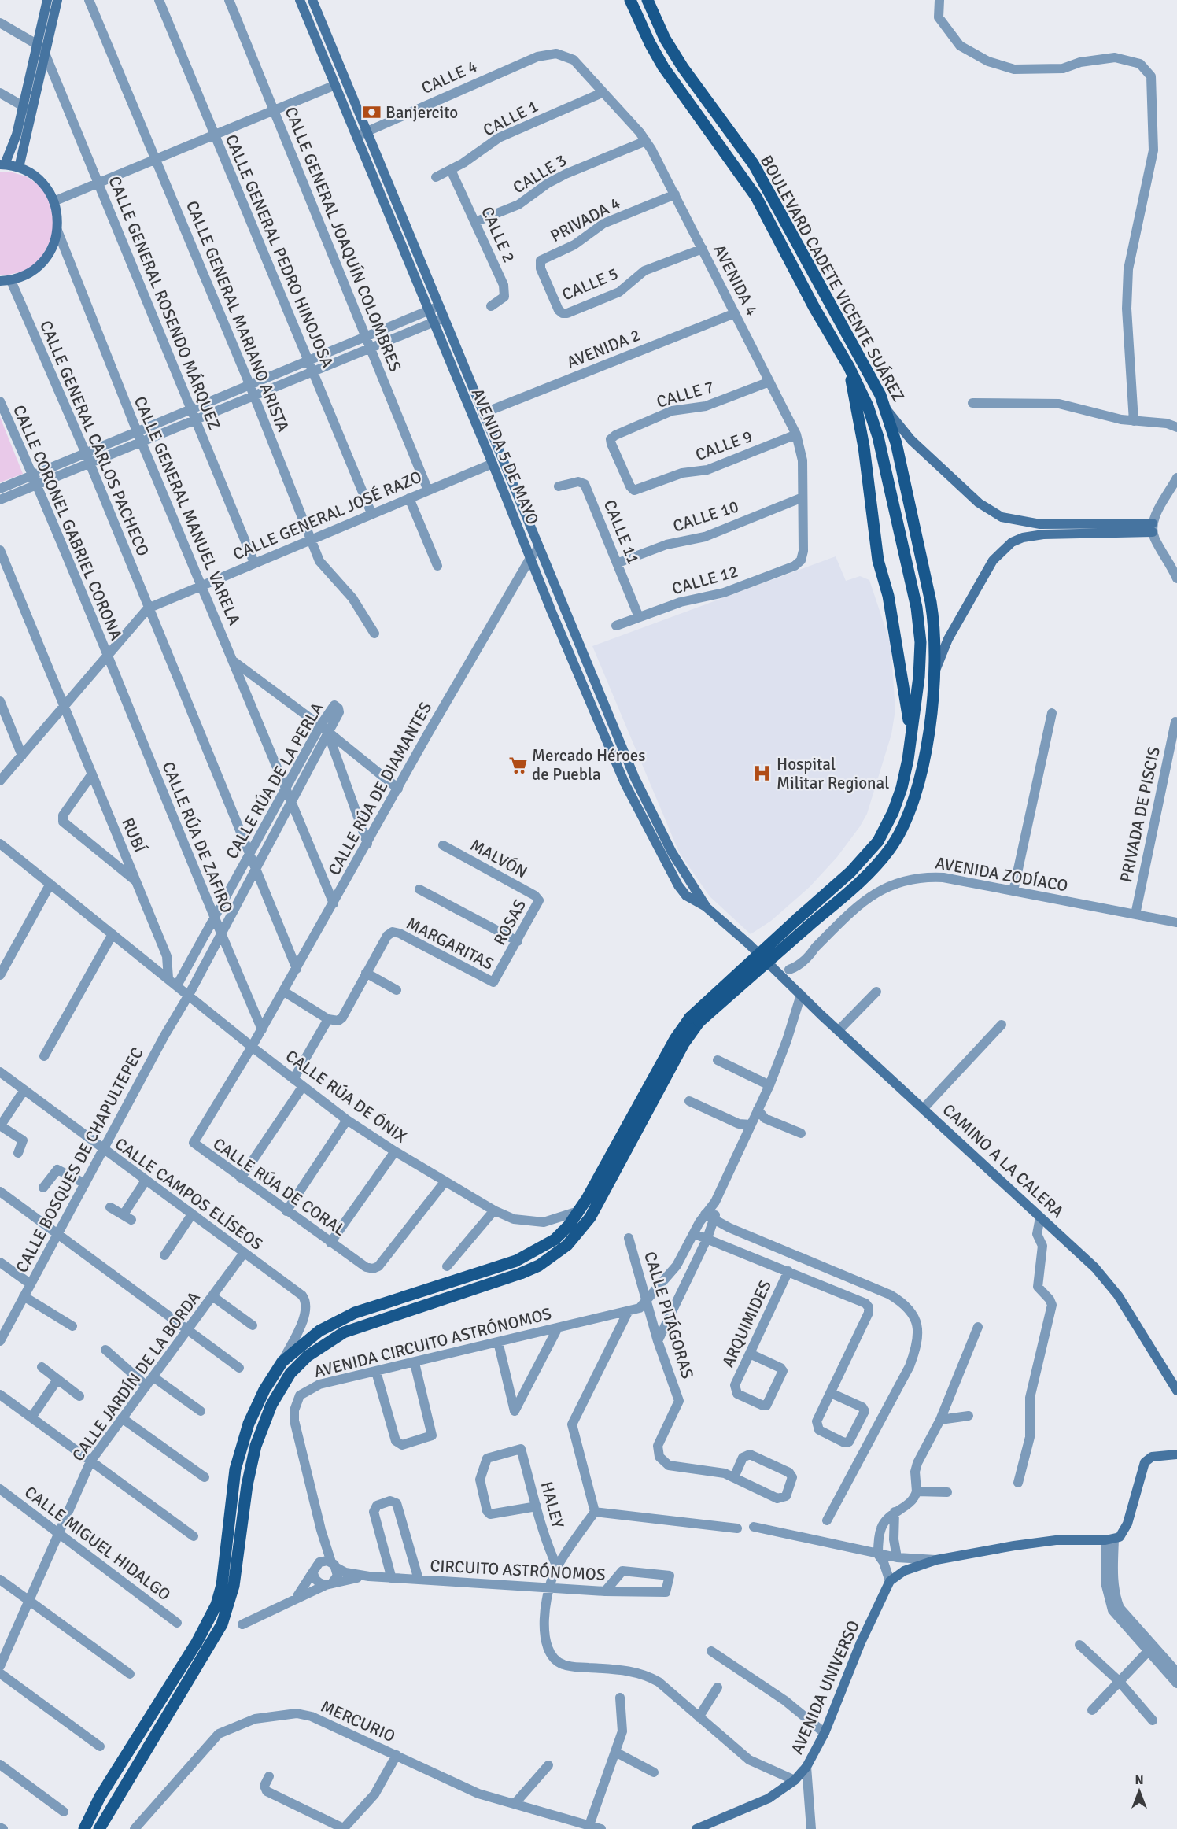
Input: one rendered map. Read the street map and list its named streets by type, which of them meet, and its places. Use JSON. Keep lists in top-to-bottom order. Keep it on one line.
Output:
{"streets":{"main road":["BOULEVARD CADETE VICENTE SUÁREZ"],"street":["CALLE 4","CALLE 1","CALLE 3","PRIVADA 4","CALLE 2","CALLE GENERAL JOAQUÍN COLOMBRES","CALLE GENERAL PEDRO HINOJOSA","AVENIDA 4","CALLE 5","CALLE GENERAL ROSENDO MÁRQUEZ","CALLE GENERAL MARIANO ARISTA","AVENIDA 2","CALLE 7","CALLE GENERAL CARLOS PACHECO","CALLE 9","AVENIDA 5 DE MAYO","CALLE GENERAL MANUEL VARELA","CALLE GENERAL JOSÉ RAZO","CALLE 10","CALLE CORONEL GABRIEL CORONA","CALLE 11","CALLE 12","CALLE RÚA DE LA PERLA","CALLE RÚA DE DIAMANTES","PRIVADA DE PISCIS","RUBÍ","CALLE RÚA DE ZAFIRO","MALVÓN","AVENIDA ZODÍACO","ROSAS","MARGARITAS","CALLE RÚA DE ÓNIX","CALLE BOSQUES DE CHAPULTEPEC","CAMINO A LA CALERA","CALLE RÚA DE CORAL","CALLE CAMPOS ELÍSEOS","CALLE PITÁGORAS","ARQUIMIDES","AVENIDA CIRCUITO ASTRÓNOMOS","CALLE JARDÍN DE LA BORDA","HALEY","CALLE MIGUEL HIDALGO","CIRCUITO ASTRÓNOMOS","AVENIDA UNIVERSO","MERCURIO"]},"crossings":[["CALLE 4","AVENIDA 4"],["CALLE 4","AVENIDA 5 DE MAYO"],["CALLE 1","CALLE 2"],["CALLE 1","AVENIDA 4"],["CALLE 3","CALLE 2"],["CALLE 3","AVENIDA 4"],["PRIVADA 4","AVENIDA 4"],["PRIVADA 4","CALLE 5"],["CALLE GENERAL JOAQUÍN COLOMBRES","CALLE GENERAL JOSÉ RAZO"],["CALLE GENERAL PEDRO HINOJOSA","CALLE GENERAL JOSÉ RAZO"],["BOULEVARD CADETE VICENTE SUÁREZ","CALLE RÚA DE ÓNIX"],["BOULEVARD CADETE VICENTE SUÁREZ","CALLE CAMPOS ELÍSEOS"],["AVENIDA 4","CALLE 5"],["AVENIDA 4","AVENIDA 2"],["AVENIDA 4","CALLE 7"],["AVENIDA 4","CALLE 9"],["AVENIDA 4","CALLE 10"],["AVENIDA 4","CALLE 12"],["CALLE GENERAL ROSENDO MÁRQUEZ","CALLE GENERAL JOSÉ RAZO"],["CALLE GENERAL MARIANO ARISTA","CALLE GENERAL JOSÉ RAZO"],["AVENIDA 2","AVENIDA 5 DE MAYO"],["CALLE 7","CALLE 9"],["CALLE GENERAL CARLOS PACHECO","CALLE GENERAL JOSÉ RAZO"],["CALLE GENERAL CARLOS PACHECO","CALLE RÚA DE LA PERLA"],["CALLE GENERAL CARLOS PACHECO","CALLE RÚA DE DIAMANTES"],["AVENIDA 5 DE MAYO","CALLE GENERAL JOSÉ RAZO"],["AVENIDA 5 DE MAYO","CALLE RÚA DE DIAMANTES"],["AVENIDA 5 DE MAYO","AVENIDA ZODÍACO"],["AVENIDA 5 DE MAYO","CAMINO A LA CALERA"],["CALLE GENERAL MANUEL VARELA","CALLE GENERAL JOSÉ RAZO"],["CALLE GENERAL MANUEL VARELA","CALLE RÚA DE LA PERLA"],["CALLE GENERAL MANUEL VARELA","CALLE RÚA DE DIAMANTES"],["CALLE GENERAL JOSÉ RAZO","CALLE CORONEL GABRIEL CORONA"],["CALLE GENERAL JOSÉ RAZO","RUBÍ"],["CALLE GENERAL JOSÉ RAZO","CALLE RÚA DE ZAFIRO"],["CALLE 10","CALLE 11"],["CALLE CORONEL GABRIEL CORONA","CALLE RÚA DE ZAFIRO"],["CALLE 11","CALLE 12"],["CALLE RÚA DE LA PERLA","CALLE RÚA DE ZAFIRO"],["CALLE RÚA DE LA PERLA","CALLE RÚA DE ÓNIX"],["CALLE RÚA DE LA PERLA","CALLE BOSQUES DE CHAPULTEPEC"],["CALLE RÚA DE DIAMANTES","CALLE RÚA DE ZAFIRO"],["CALLE RÚA DE DIAMANTES","CALLE RÚA DE ÓNIX"],["CALLE RÚA DE DIAMANTES","CALLE RÚA DE CORAL"],["PRIVADA DE PISCIS","AVENIDA ZODÍACO"],["RUBÍ","CALLE RÚA DE ÓNIX"],["MALVÓN","ROSAS"],["AVENIDA ZODÍACO","CAMINO A LA CALERA"],["ROSAS","MARGARITAS"],["CALLE RÚA DE ÓNIX","CALLE BOSQUES DE CHAPULTEPEC"],["CALLE RÚA DE ÓNIX","CALLE RÚA DE CORAL"],["CALLE BOSQUES DE CHAPULTEPEC","CALLE CAMPOS ELÍSEOS"],["CALLE CAMPOS ELÍSEOS","CALLE JARDÍN DE LA BORDA"],["CALLE PITÁGORAS","AVENIDA CIRCUITO ASTRÓNOMOS"],["AVENIDA CIRCUITO ASTRÓNOMOS","CIRCUITO ASTRÓNOMOS"],["CALLE JARDÍN DE LA BORDA","CALLE MIGUEL HIDALGO"]],"places":{"bank":["Banjercito"],"supermarket":["Mercado Héroes de Puebla"],"hospital":["Hospital Militar Regional"]},"north":"top"}
